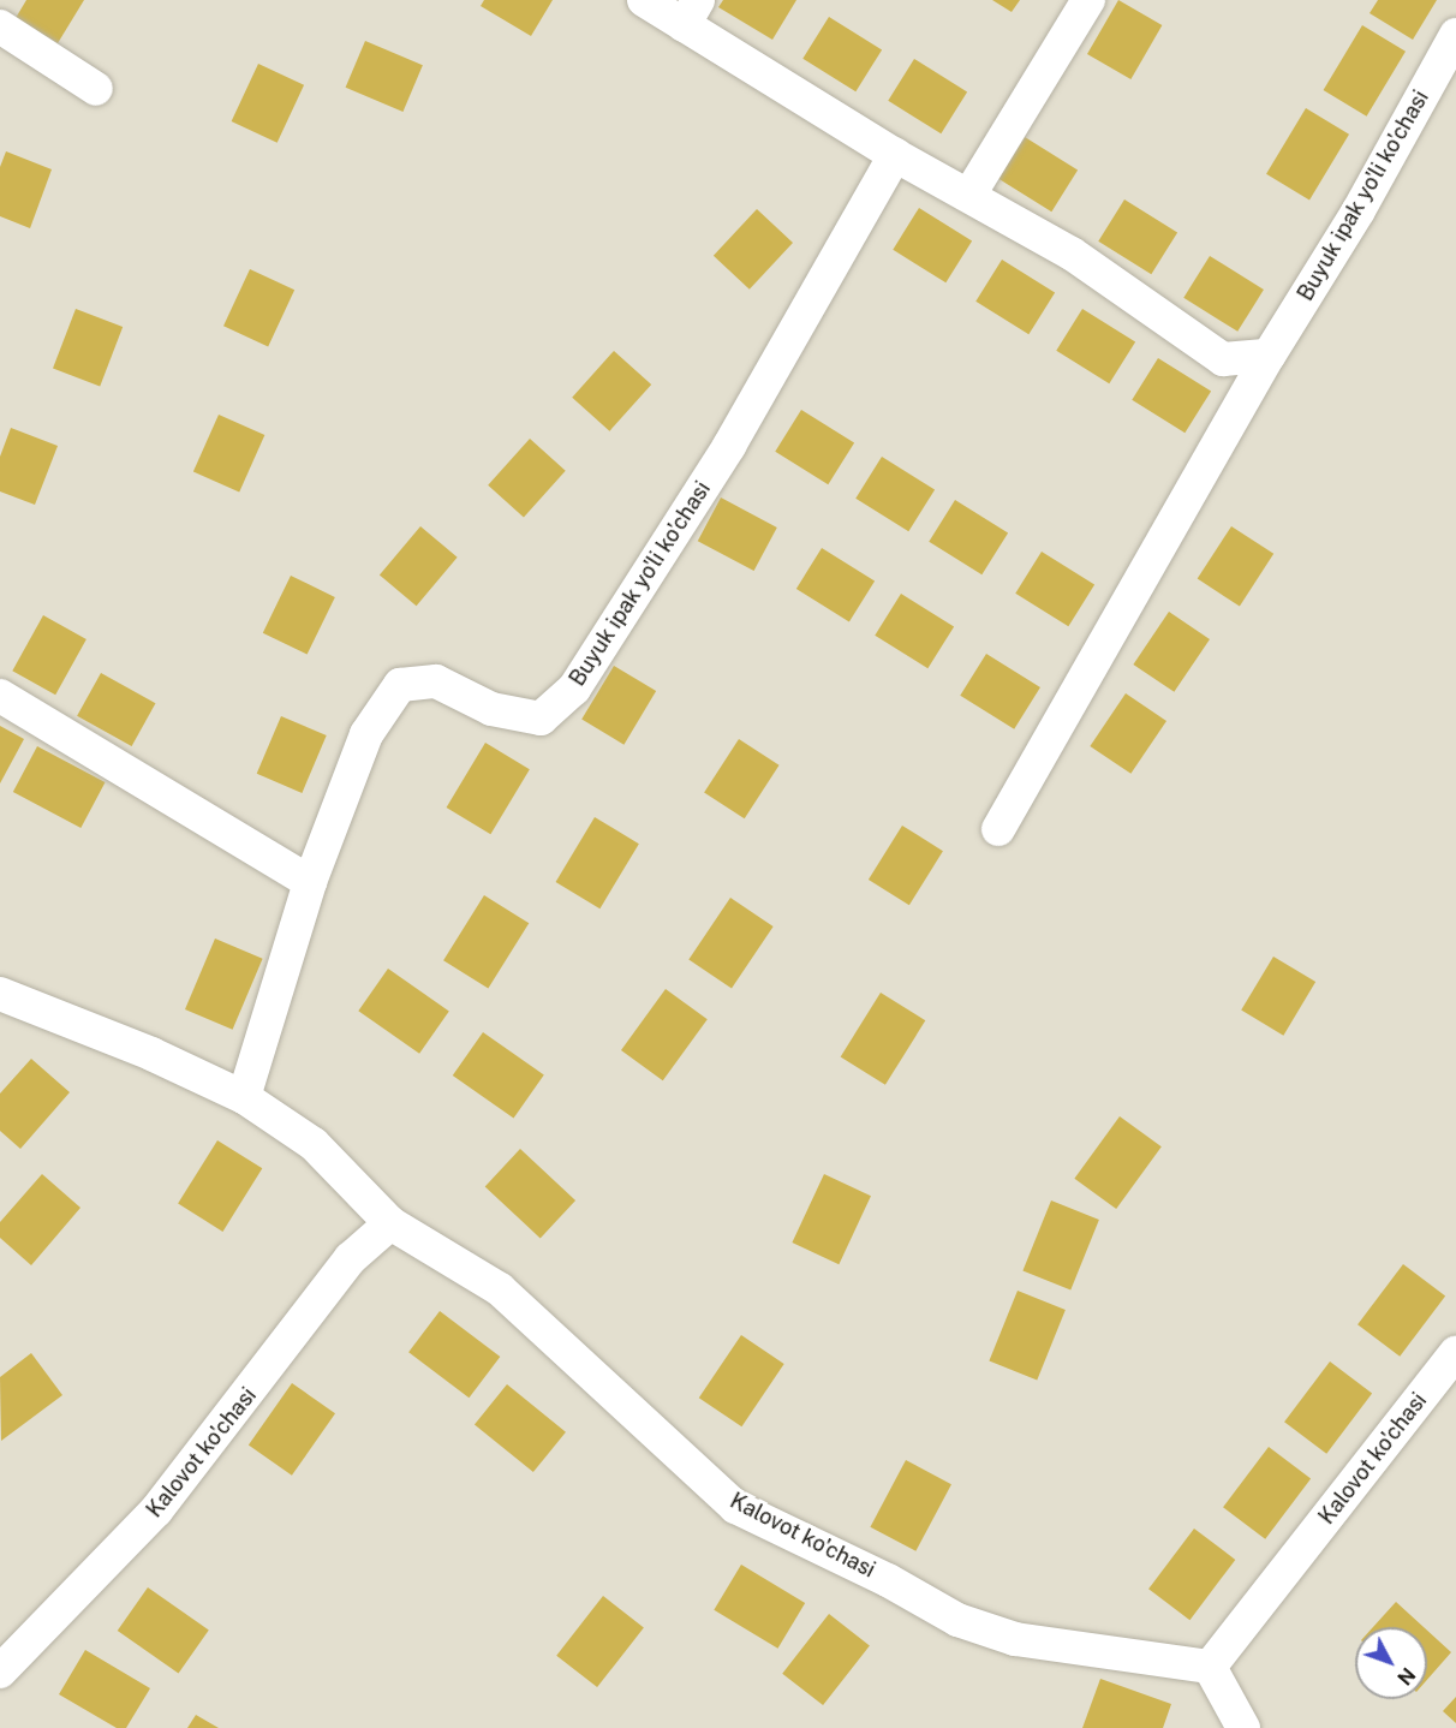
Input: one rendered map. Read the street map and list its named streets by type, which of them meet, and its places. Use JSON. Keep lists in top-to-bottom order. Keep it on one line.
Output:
{"streets":{"street":["Buyuk ipak yo'li ko'chasi","Kalovot ko'chasi"]},"crossings":[["Buyuk ipak yo'li ko'chasi","Kalovot ko'chasi"]],"north":"bottom right"}
